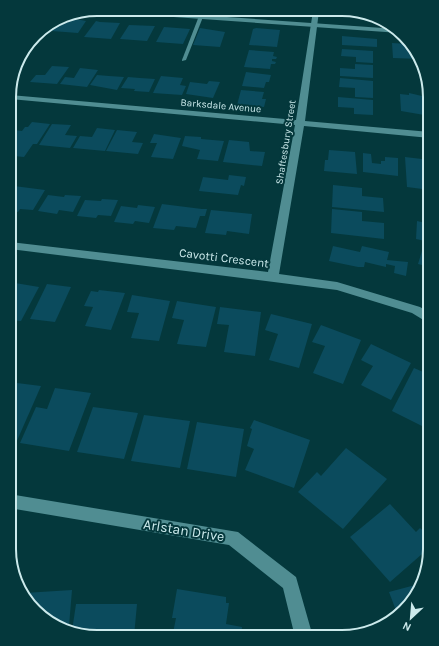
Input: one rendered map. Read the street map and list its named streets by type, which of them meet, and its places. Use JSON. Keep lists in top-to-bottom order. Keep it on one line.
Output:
{"streets":{"street":["Barksdale Avenue","Shaftesbury Street","Cavotti Crescent","Arlstan Drive"]},"crossings":[["Barksdale Avenue","Shaftesbury Street"],["Shaftesbury Street","Cavotti Crescent"]],"north":"bottom left"}
